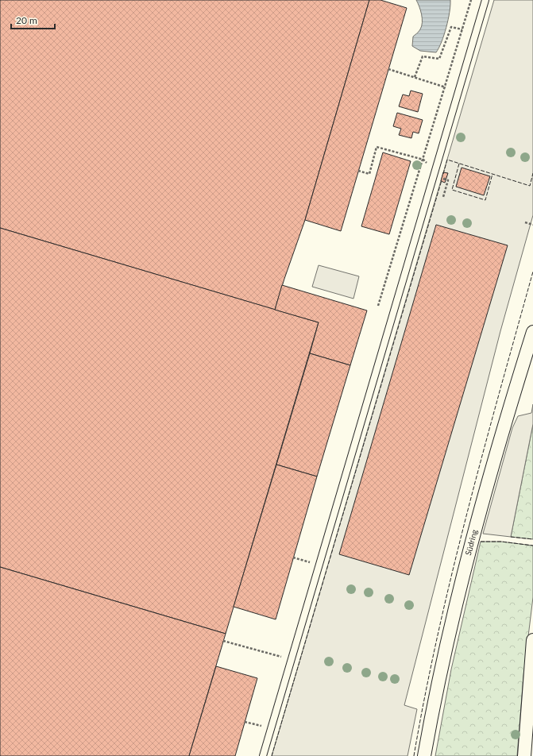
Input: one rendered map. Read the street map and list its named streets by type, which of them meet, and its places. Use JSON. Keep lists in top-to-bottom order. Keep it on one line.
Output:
{"streets":{"street":["Südring"]},"scale_bar":"20 m"}
